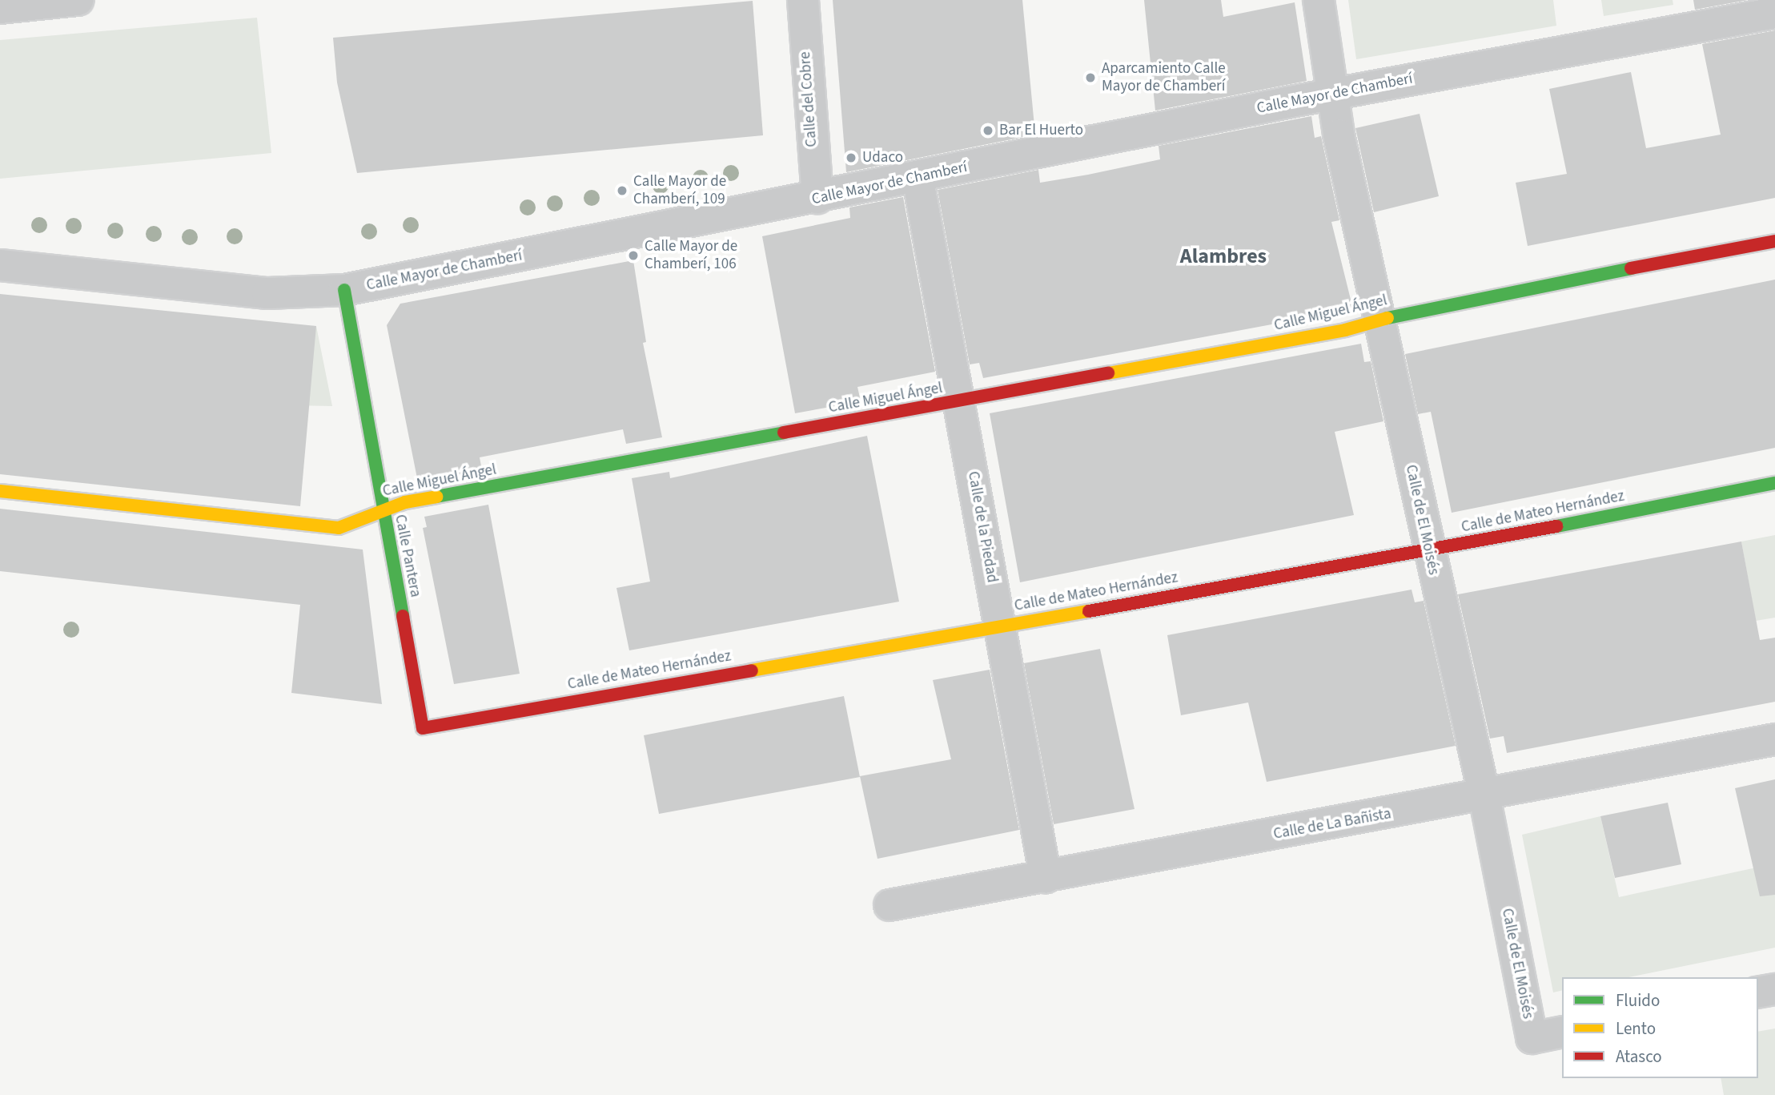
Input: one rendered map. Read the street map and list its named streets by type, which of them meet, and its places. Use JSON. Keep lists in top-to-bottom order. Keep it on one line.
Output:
{"streets":{"street":["Calle Mayor de Chamberí","Calle del Cobre","Calle Miguel Ángel","Calle de Mateo Hernández","Calle de El Moisés","Calle de la Piedad","Calle Pantera","Calle de La Bañista"]},"crossings":[["Calle Mayor de Chamberí","Calle del Cobre"],["Calle Mayor de Chamberí","Calle de El Moisés"],["Calle Mayor de Chamberí","Calle de la Piedad"],["Calle Mayor de Chamberí","Calle Pantera"],["Calle Miguel Ángel","Calle de El Moisés"],["Calle Miguel Ángel","Calle de la Piedad"],["Calle Miguel Ángel","Calle Pantera"],["Calle de Mateo Hernández","Calle de El Moisés"],["Calle de Mateo Hernández","Calle de la Piedad"],["Calle de Mateo Hernández","Calle Pantera"],["Calle de El Moisés","Calle de La Bañista"],["Calle de la Piedad","Calle de La Bañista"]],"districts":["Alambres"],"places":["Aparcamiento Calle Mayor de Chamberí","Bar El Huerto","Udaco","Calle Mayor de Chamberí, 109","Calle Mayor de Chamberí, 106"],"legend":["Fluido","Lento","Atasco"]}
